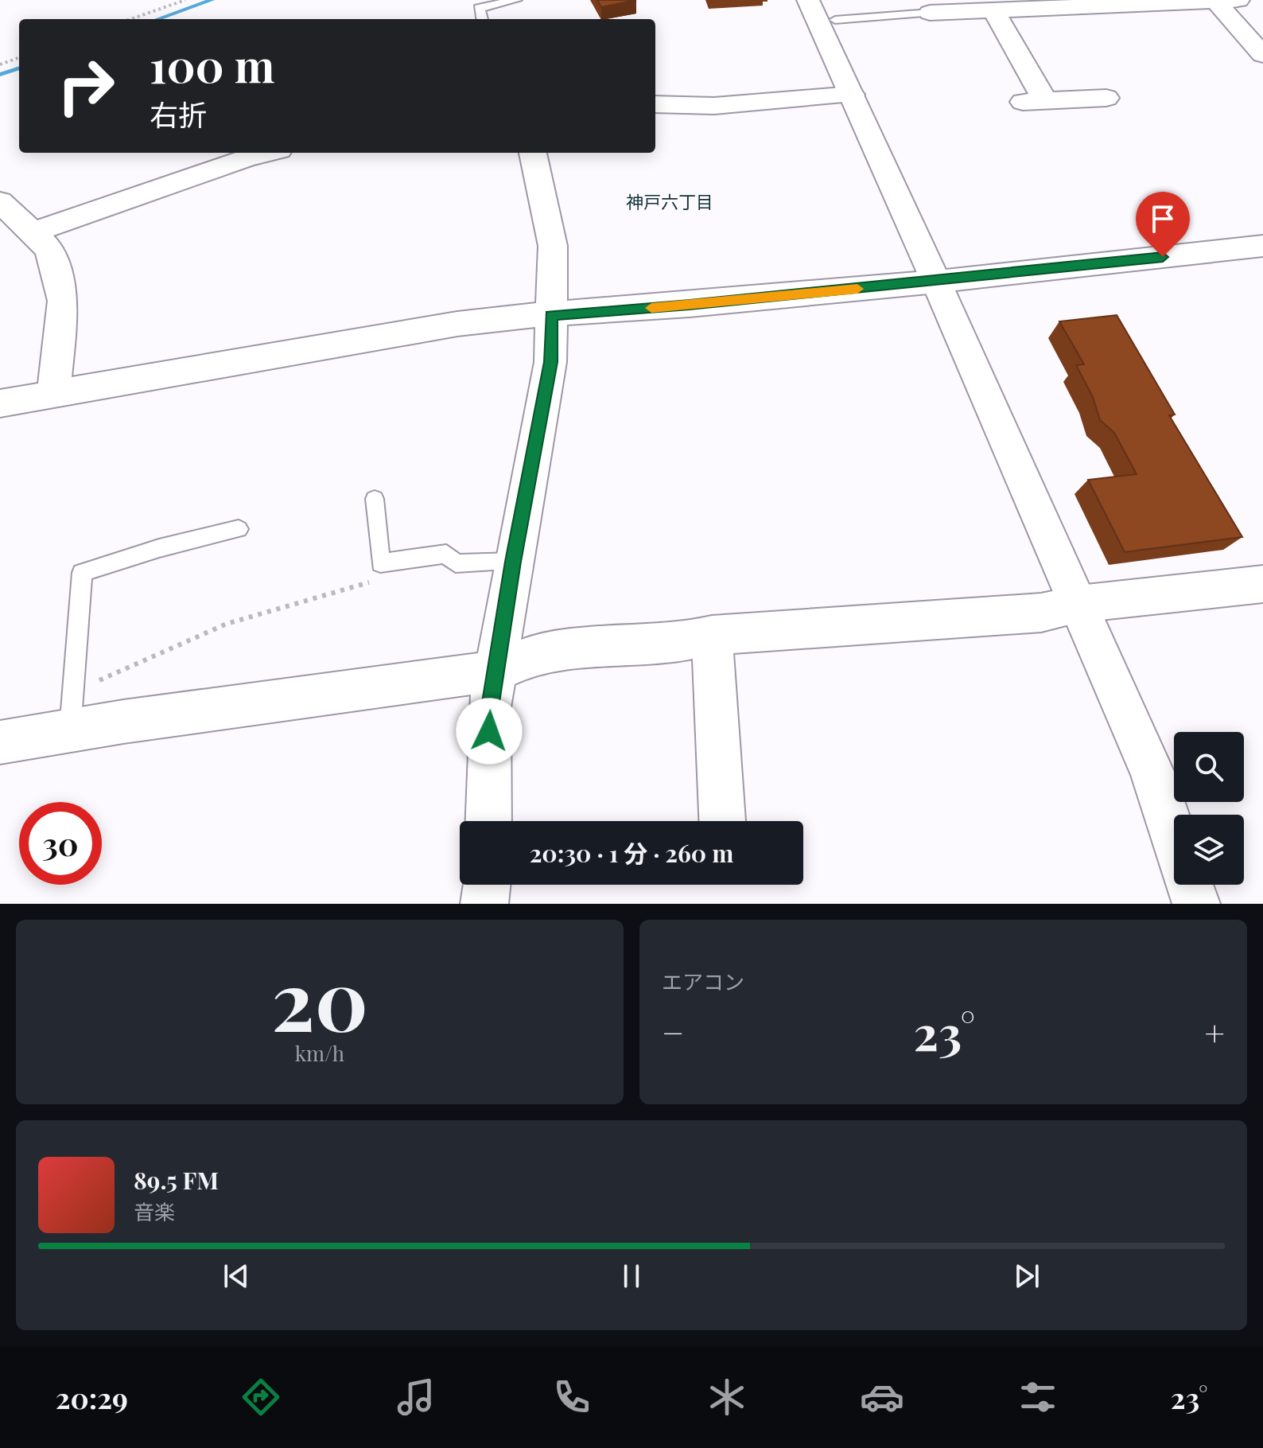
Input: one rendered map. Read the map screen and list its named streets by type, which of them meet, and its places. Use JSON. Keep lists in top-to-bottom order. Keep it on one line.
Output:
{"districts":["神戸六丁目"],"page":{"turn":["100 m","右折"],"limit":"30","trip":"20:30 · 1 分 · 260 m","tile":[["20","km/h"],"エアコン"],"heat":["−","23°","+"],"song":["89.5 FM","音楽"],"tabs":["20:29","23°"]}}
